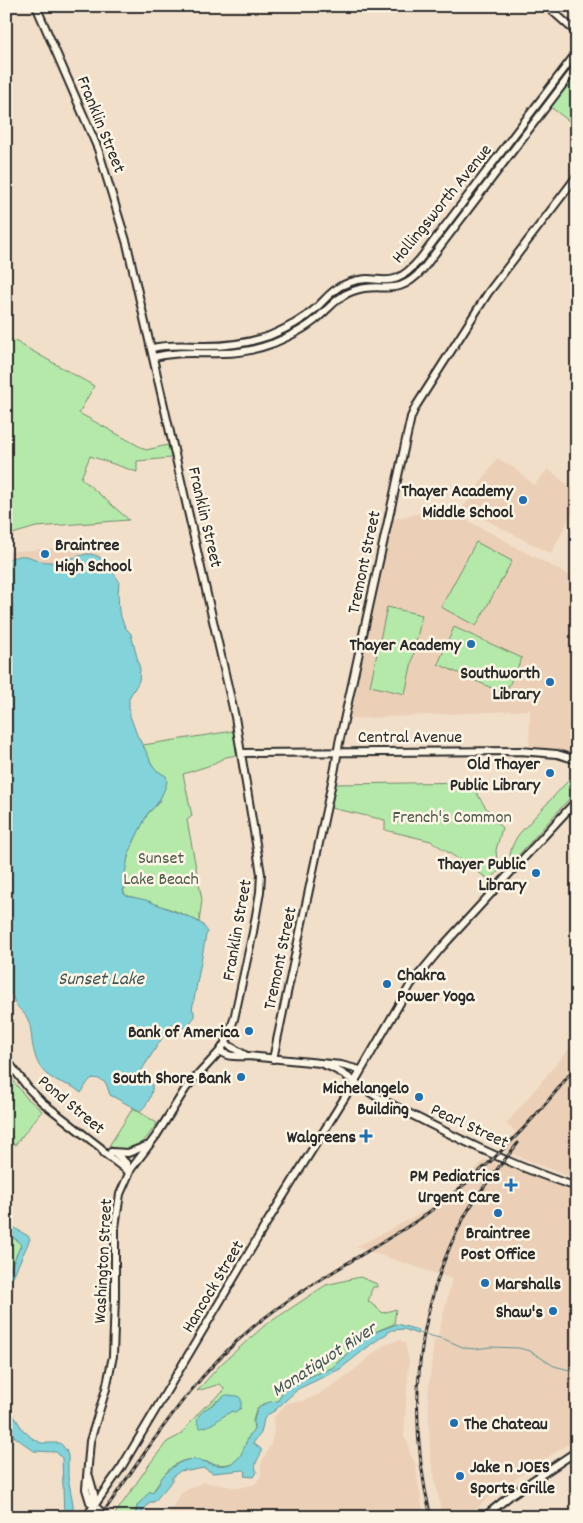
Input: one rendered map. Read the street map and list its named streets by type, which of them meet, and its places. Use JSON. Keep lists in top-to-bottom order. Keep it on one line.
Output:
{"streets":{"main road":["Franklin Street","Hollingsworth Avenue","Tremont Street","Central Avenue","Pond Street","Pearl Street","Washington Street","Hancock Street"]},"crossings":[["Franklin Street","Hollingsworth Avenue"],["Franklin Street","Central Avenue"],["Franklin Street","Washington Street"],["Tremont Street","Central Avenue"],["Pond Street","Washington Street"],["Pearl Street","Hancock Street"],["Washington Street","Hancock Street"]],"water":["Sunset Lake","Monatiquot River"],"parks":["French's Common","Sunset Lake Beach"],"places":{"other":["Thayer Academy Middle School","Braintree High School","Thayer Academy","Southworth Library","Old Thayer Public Library","Thayer Public Library","Chakra Power Yoga","Bank of America","South Shore Bank","Michelangelo Building","Braintree Post Office","Marshalls","Shaw's","The Chateau","Jake n JOES Sports Grille"],"health":["Walgreens","PM Pediatrics Urgent Care"]}}
